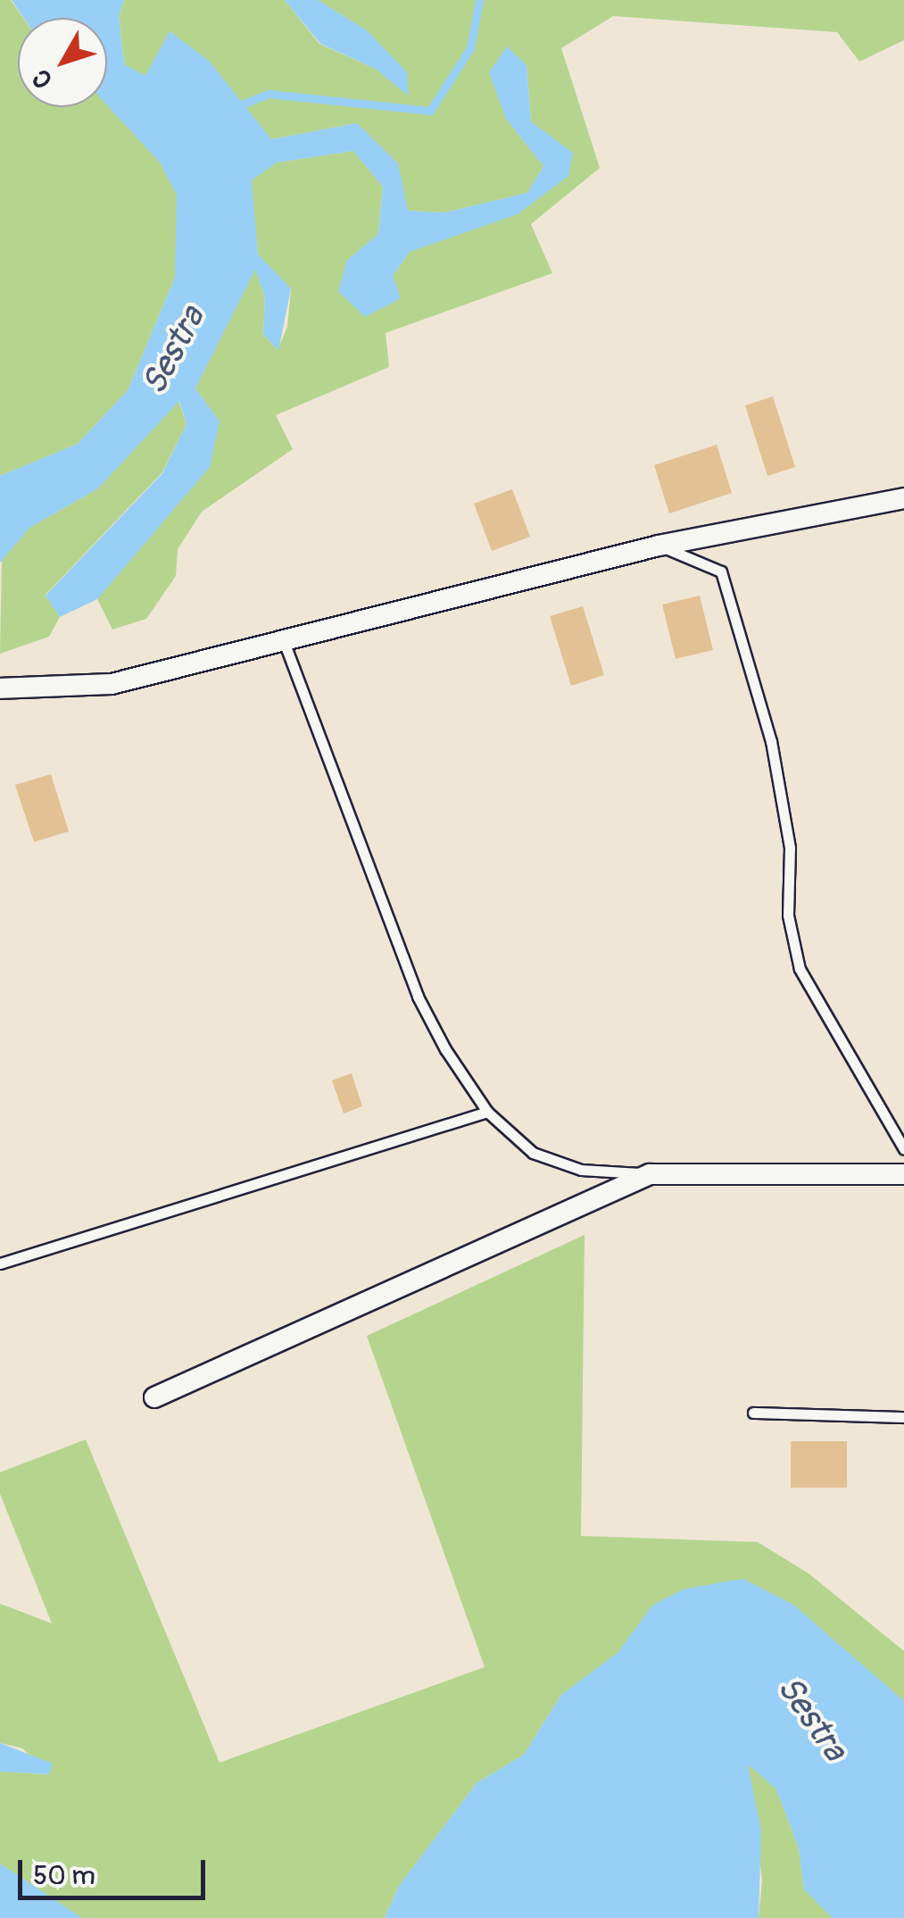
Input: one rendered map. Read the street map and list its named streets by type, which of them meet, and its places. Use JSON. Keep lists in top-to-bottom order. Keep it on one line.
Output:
{"water":["Sestra"],"scale_bar":"50 m","north":"bottom left"}
